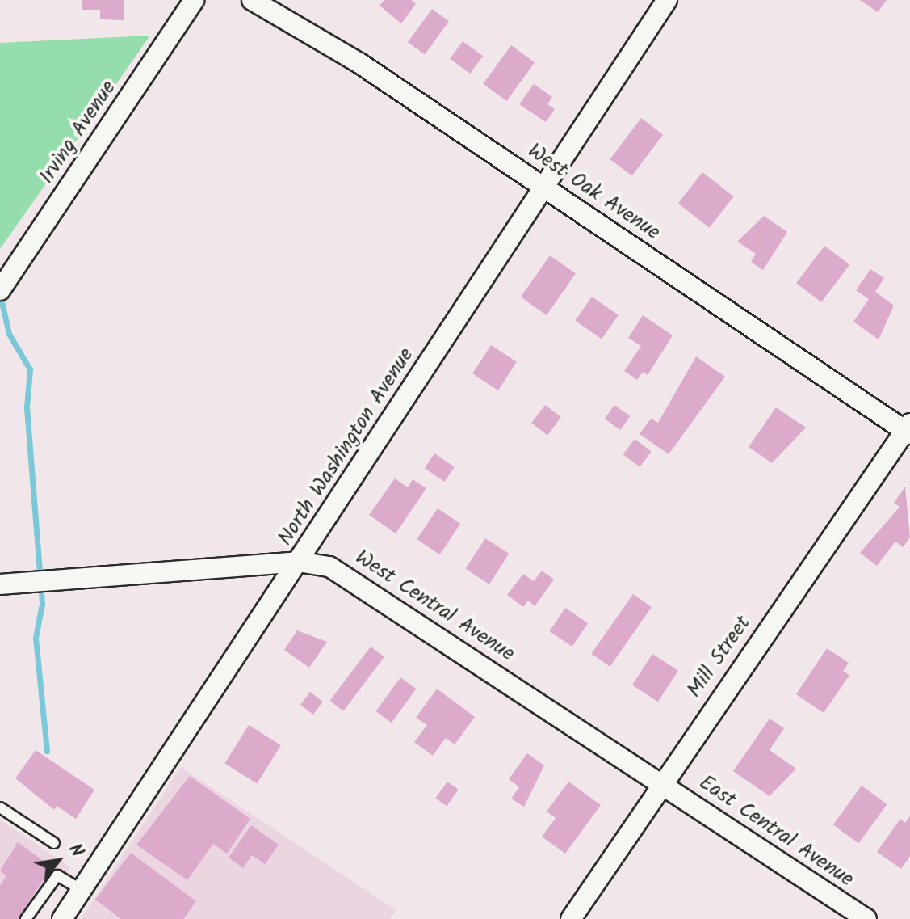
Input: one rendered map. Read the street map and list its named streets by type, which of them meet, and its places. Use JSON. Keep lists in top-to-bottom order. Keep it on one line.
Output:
{"streets":{"street":["Irving Avenue","West Oak Avenue","North Washington Avenue","West Central Avenue","Mill Street","East Central Avenue"]},"crossings":[["West Oak Avenue","North Washington Avenue"],["West Oak Avenue","Mill Street"],["North Washington Avenue","West Central Avenue"],["West Central Avenue","Mill Street"],["West Central Avenue","East Central Avenue"],["Mill Street","East Central Avenue"]],"north":"top right"}
